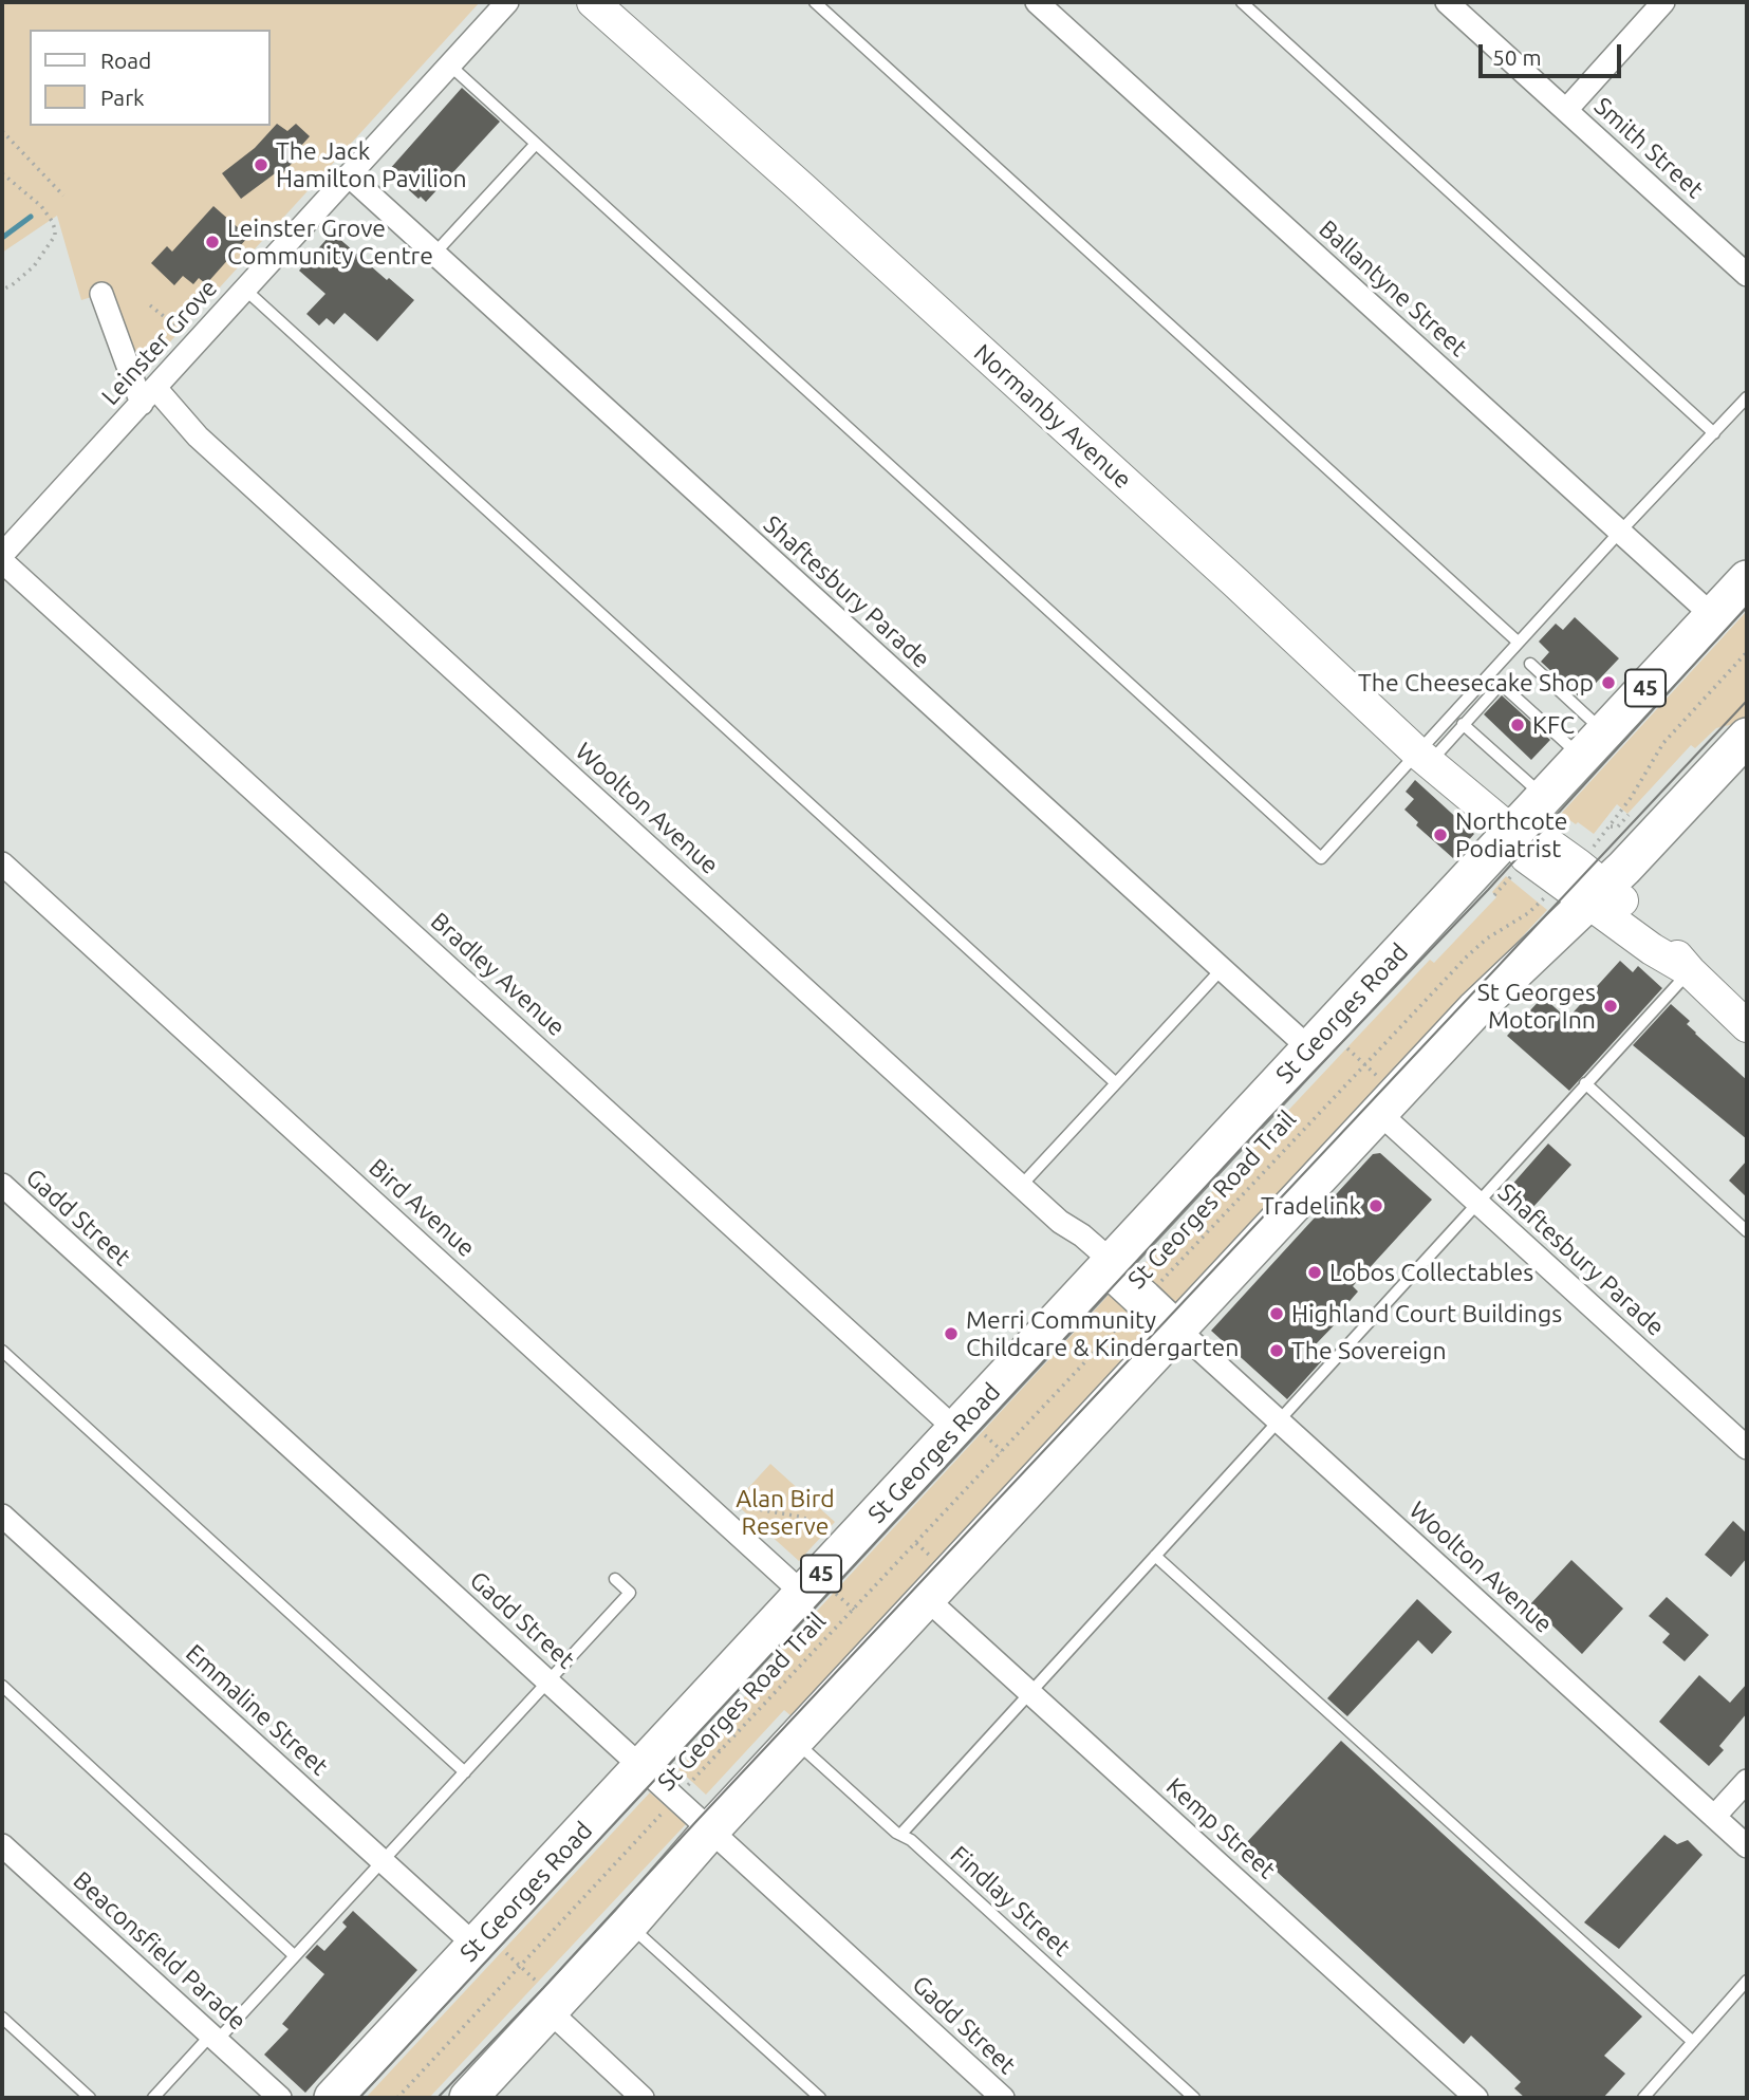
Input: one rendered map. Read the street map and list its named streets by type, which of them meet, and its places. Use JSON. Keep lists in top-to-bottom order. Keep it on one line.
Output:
{"streets":{"highway":["45","St Georges Road"],"main road":["Normanby Avenue"],"street":["Smith Street","Ballantyne Street","Leinster Grove","Shaftesbury Parade","Woolton Avenue","Bradley Avenue","Bird Avenue","Gadd Street","Emmaline Street","Kemp Street","Beaconsfield Parade"],"lane":["Findlay Street"],"path":["St Georges Road Trail"]},"crossings":[["Ballantyne Street","St Georges Road"],["Leinster Grove","Shaftesbury Parade"],["Leinster Grove","Woolton Avenue"],["Leinster Grove","Bradley Avenue"],["Normanby Avenue","St Georges Road"],["Normanby Avenue","St Georges Road Trail"],["Shaftesbury Parade","St Georges Road"],["Woolton Avenue","St Georges Road"],["Woolton Avenue","St Georges Road Trail"],["Bradley Avenue","St Georges Road"],["St Georges Road","Bird Avenue"],["St Georges Road","Gadd Street"],["St Georges Road","Emmaline Street"],["St Georges Road Trail","Gadd Street"]],"parks":["Alan Bird Reserve"],"places":["The Jack Hamilton Pavilion","Leinster Grove Community Centre","The Cheesecake Shop","KFC","Northcote Podiatrist","St Georges Motor Inn","Tradelink","Lobos Collectables","Highland Court Buildings","Merri Community Childcare & Kindergarten","The Sovereign"],"legend":["Road","Park"],"scale_bar":"50 m"}
